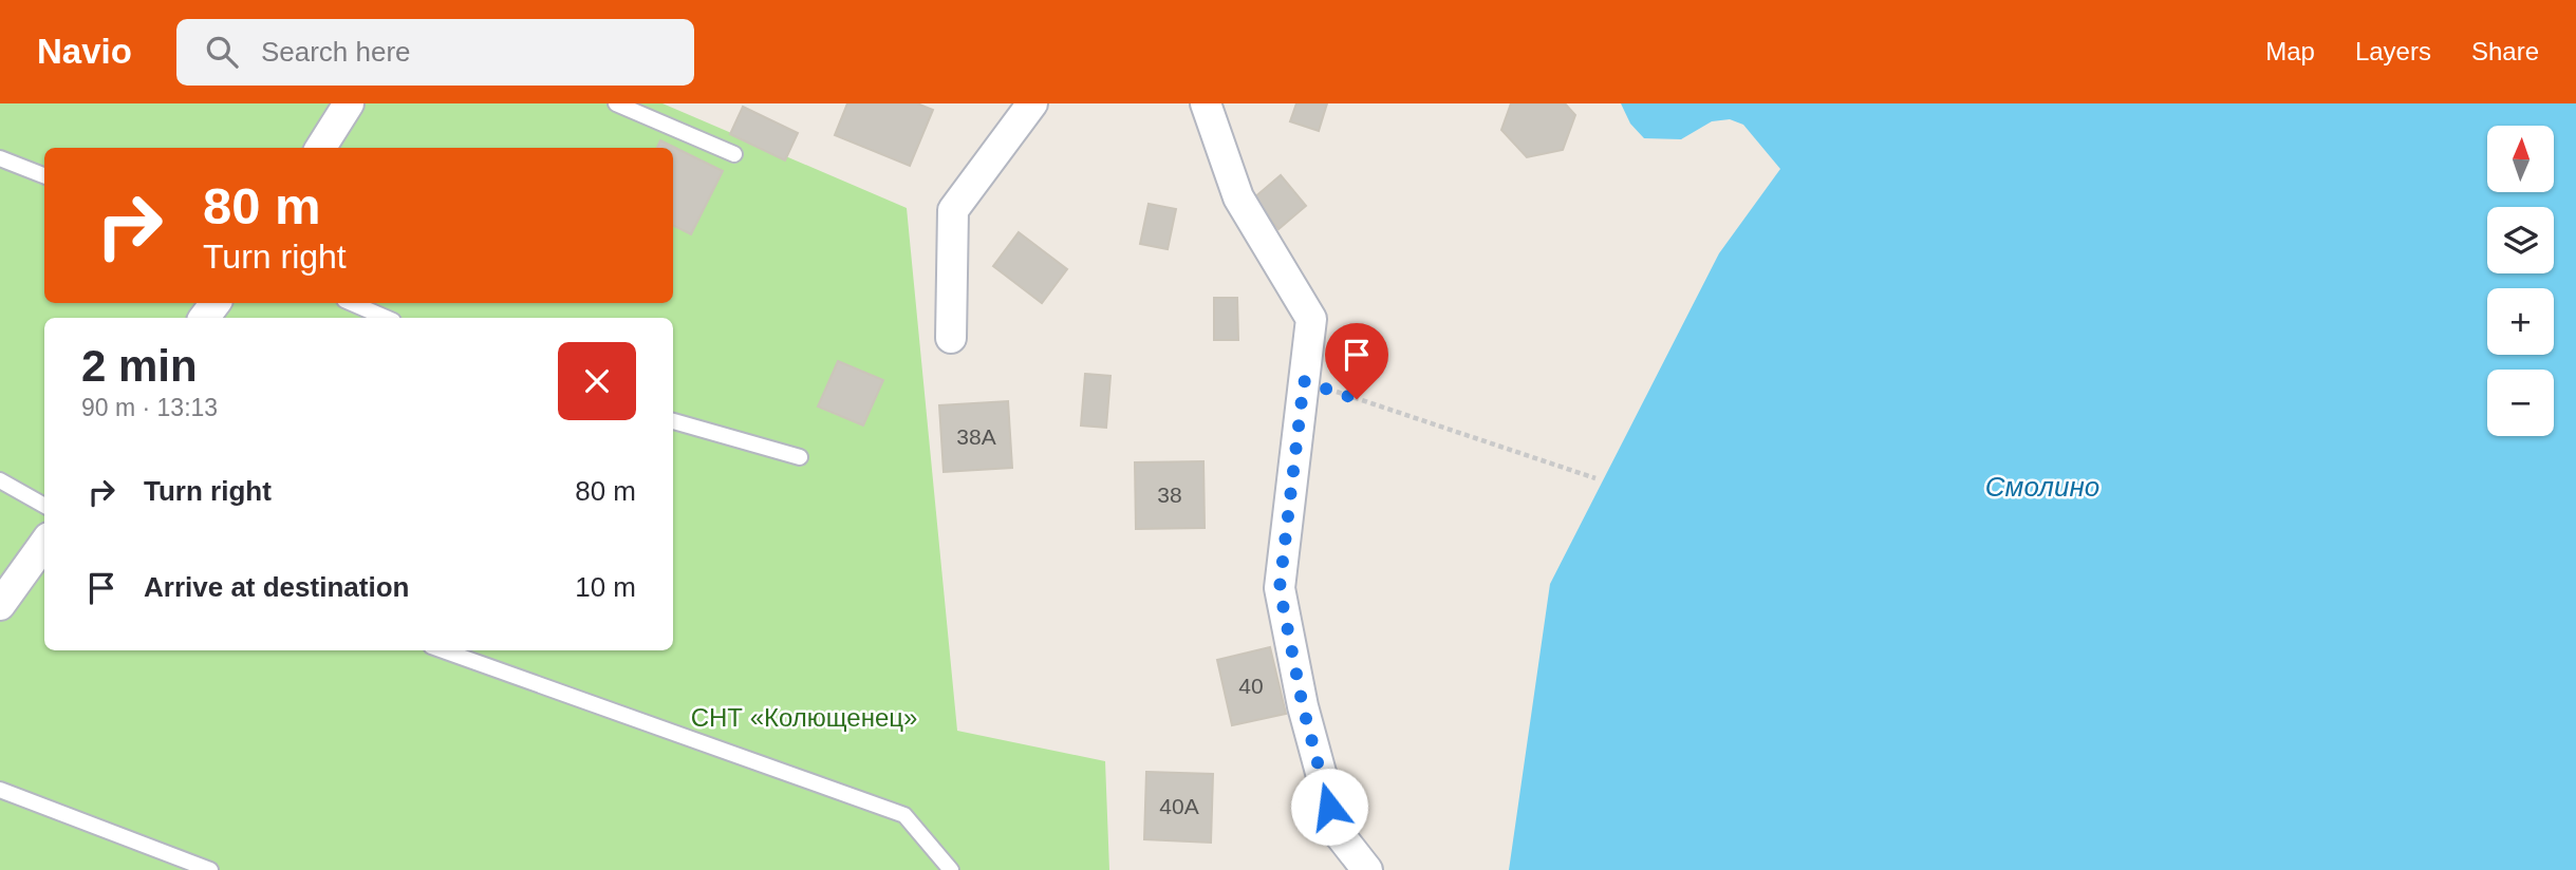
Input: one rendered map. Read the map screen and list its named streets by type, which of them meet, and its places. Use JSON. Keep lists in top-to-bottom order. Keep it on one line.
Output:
{"water":["Смолино"],"parks":["СНТ «Колющенец»"],"house_numbers":["38А","38","40","40А"],"north":"top","page":{"header":"Navio","search":"Search here","nav":["Map","Layers","Share"],"map_buttons":["+","−"],"turn":["80 m","Turn right"],"heading":["2 min","90 m · 13:13"],"list":[{"name":"Turn right","value":"80 m"},{"name":"Arrive at destination","value":"10 m"}]}}
